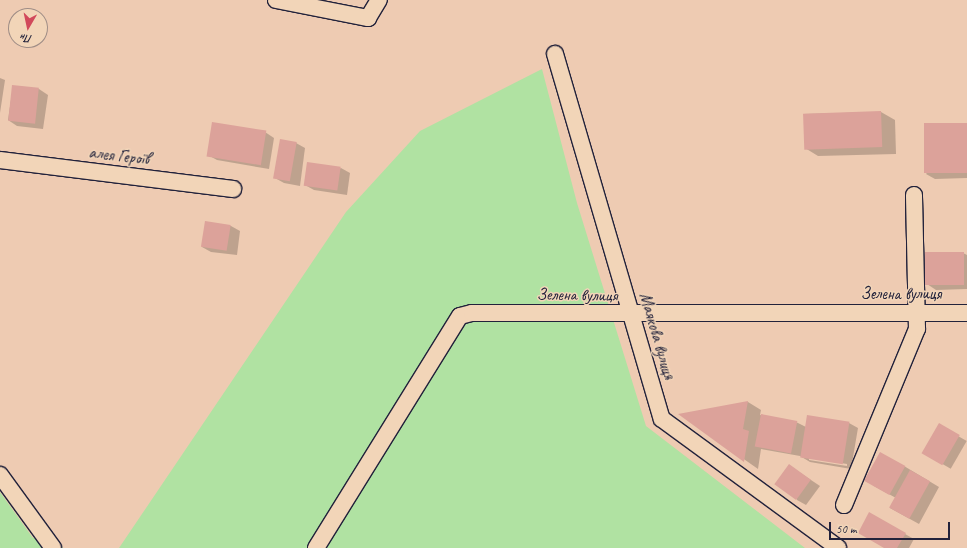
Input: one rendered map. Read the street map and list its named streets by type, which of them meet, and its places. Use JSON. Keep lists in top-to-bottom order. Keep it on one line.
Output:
{"streets":{"street":["алея Героїв","Зелена вулиця","Маякова вулиця"]},"crossings":[["Зелена вулиця","Маякова вулиця"]],"scale_bar":"50 m","north":"bottom"}
